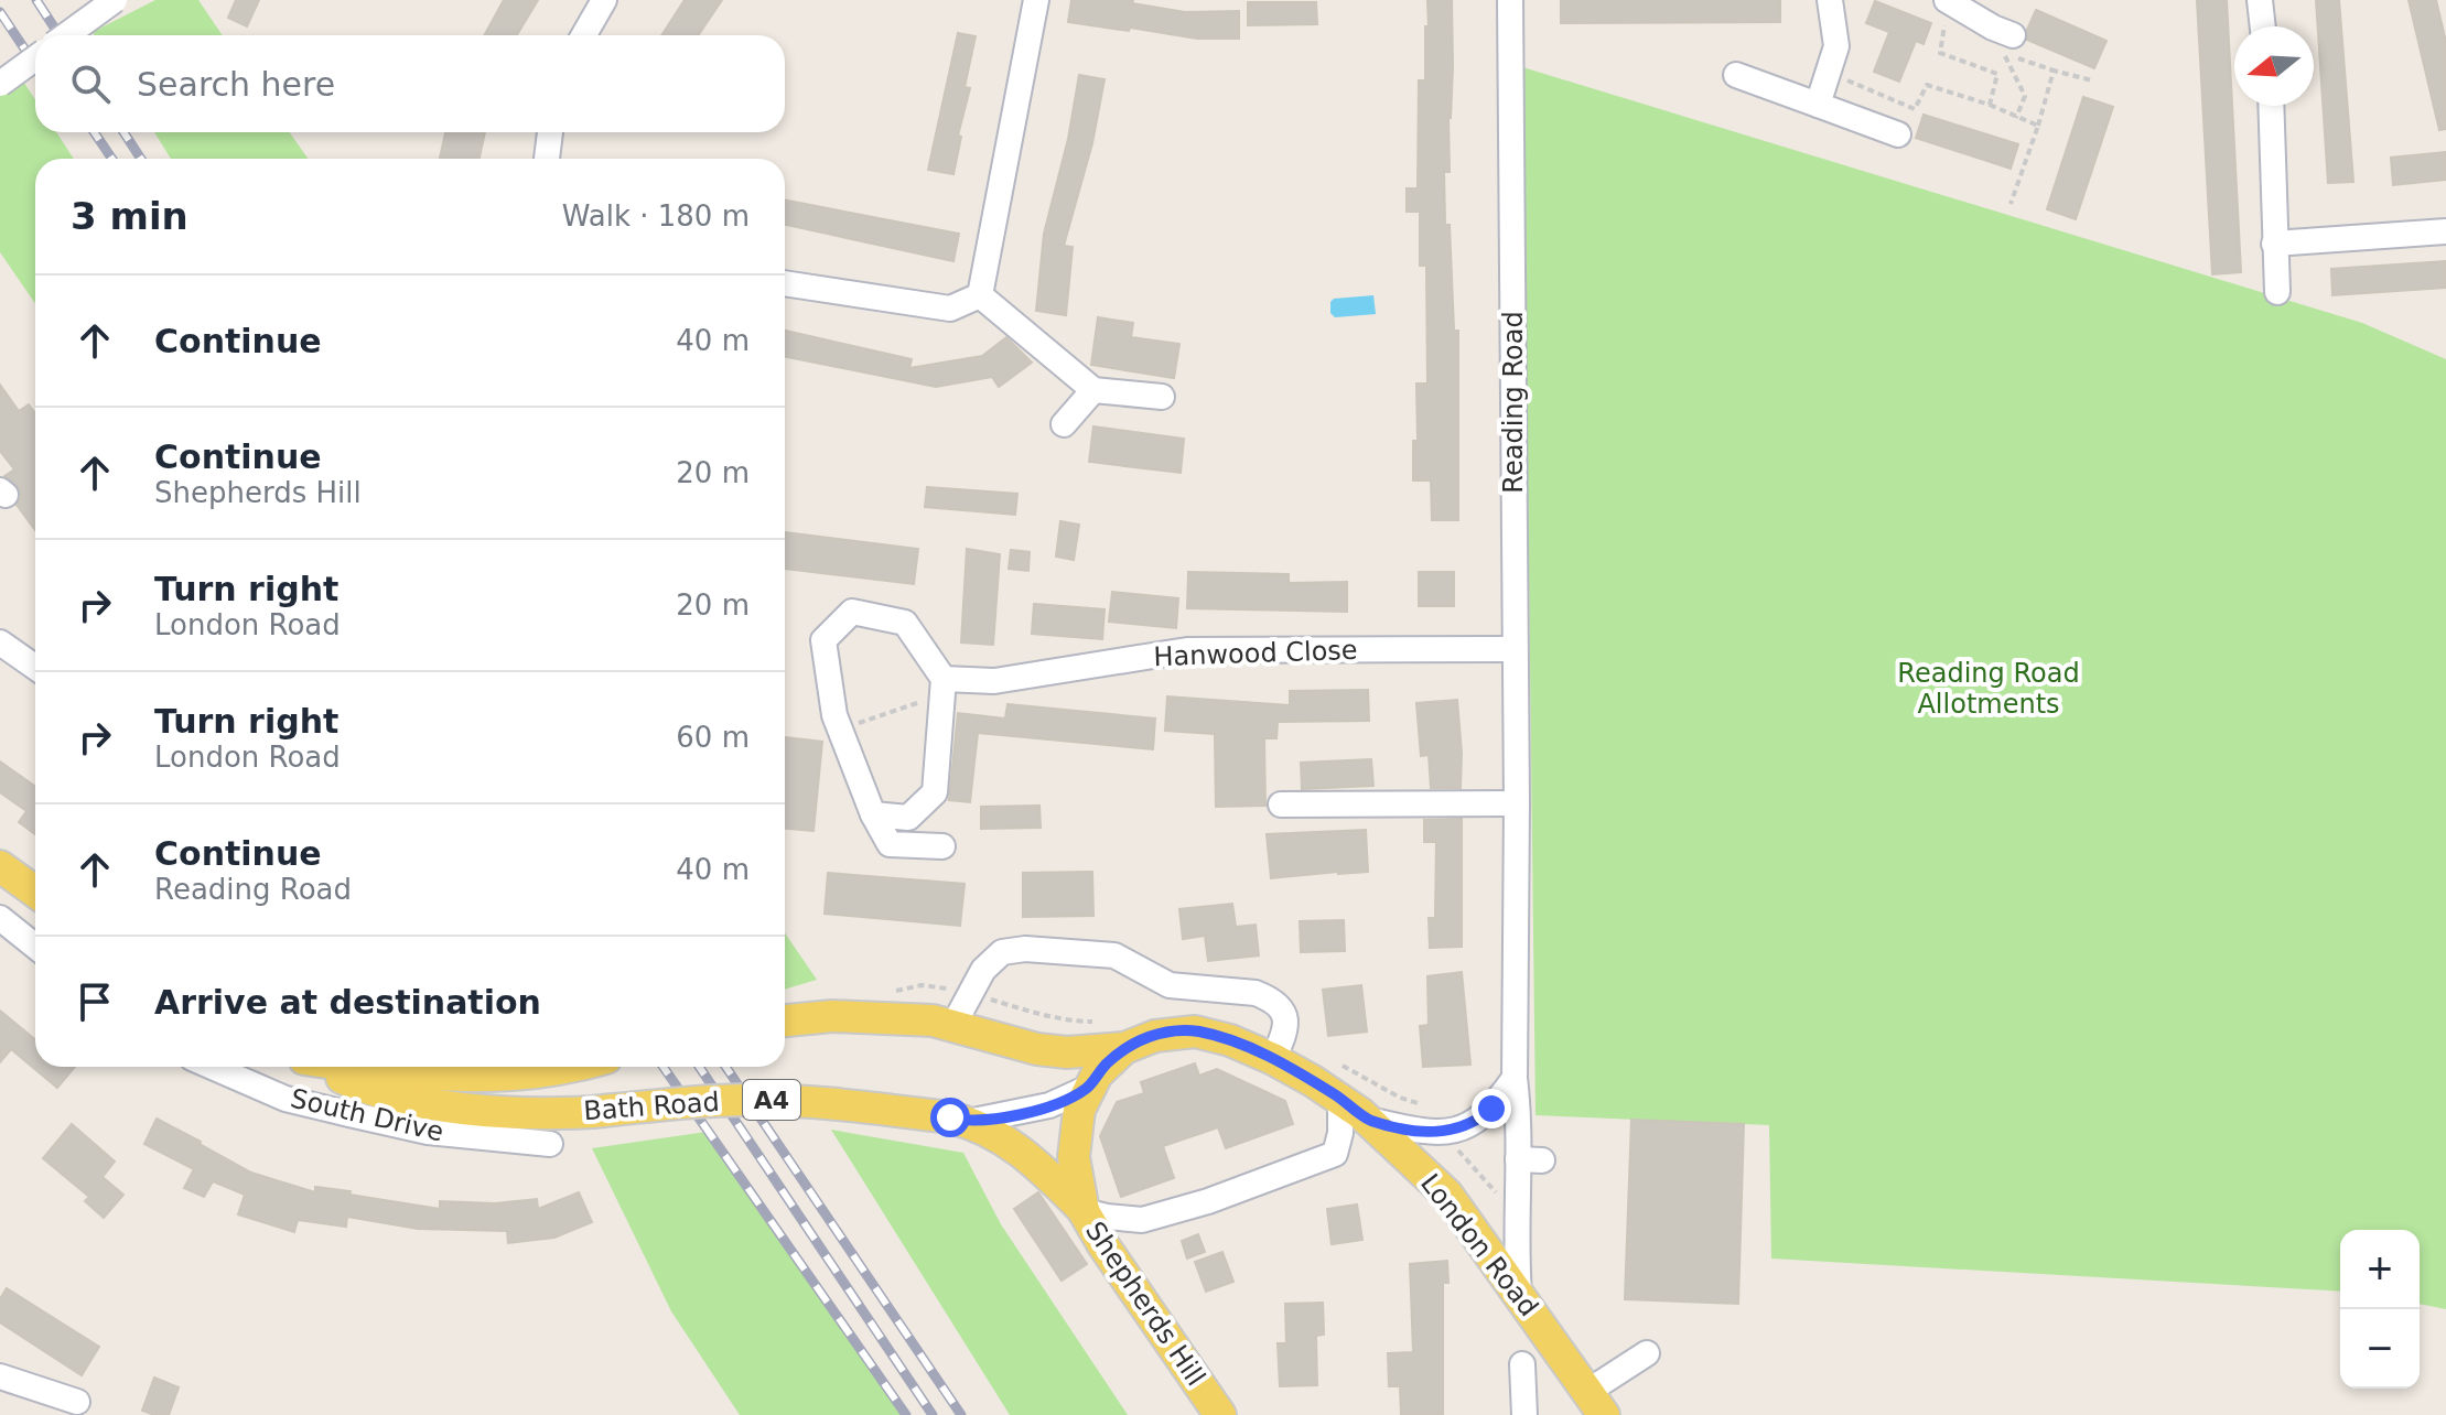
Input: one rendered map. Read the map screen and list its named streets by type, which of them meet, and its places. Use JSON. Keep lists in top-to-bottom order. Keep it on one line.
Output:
{"streets":{"main road":["A4","Bath Road","London Road","Shepherds Hill"],"street":["Reading Road","Hanwood Close","South Drive"]},"crossings":[["Reading Road","Hanwood Close"],["Reading Road","London Road"],["Bath Road","Shepherds Hill"],["London Road","Shepherds Hill"]],"parks":["Reading Road Allotments"],"north":"left","page":{"search":"Search here","heading":["3 min","Walk · 180 m"],"list":[["Continue","40 m"],["Continue","Shepherds Hill","20 m"],["Turn right","London Road","20 m"],["Turn right","London Road","60 m"],["Continue","Reading Road","40 m"],"Arrive at destination"],"map_buttons":["+","−"]}}
